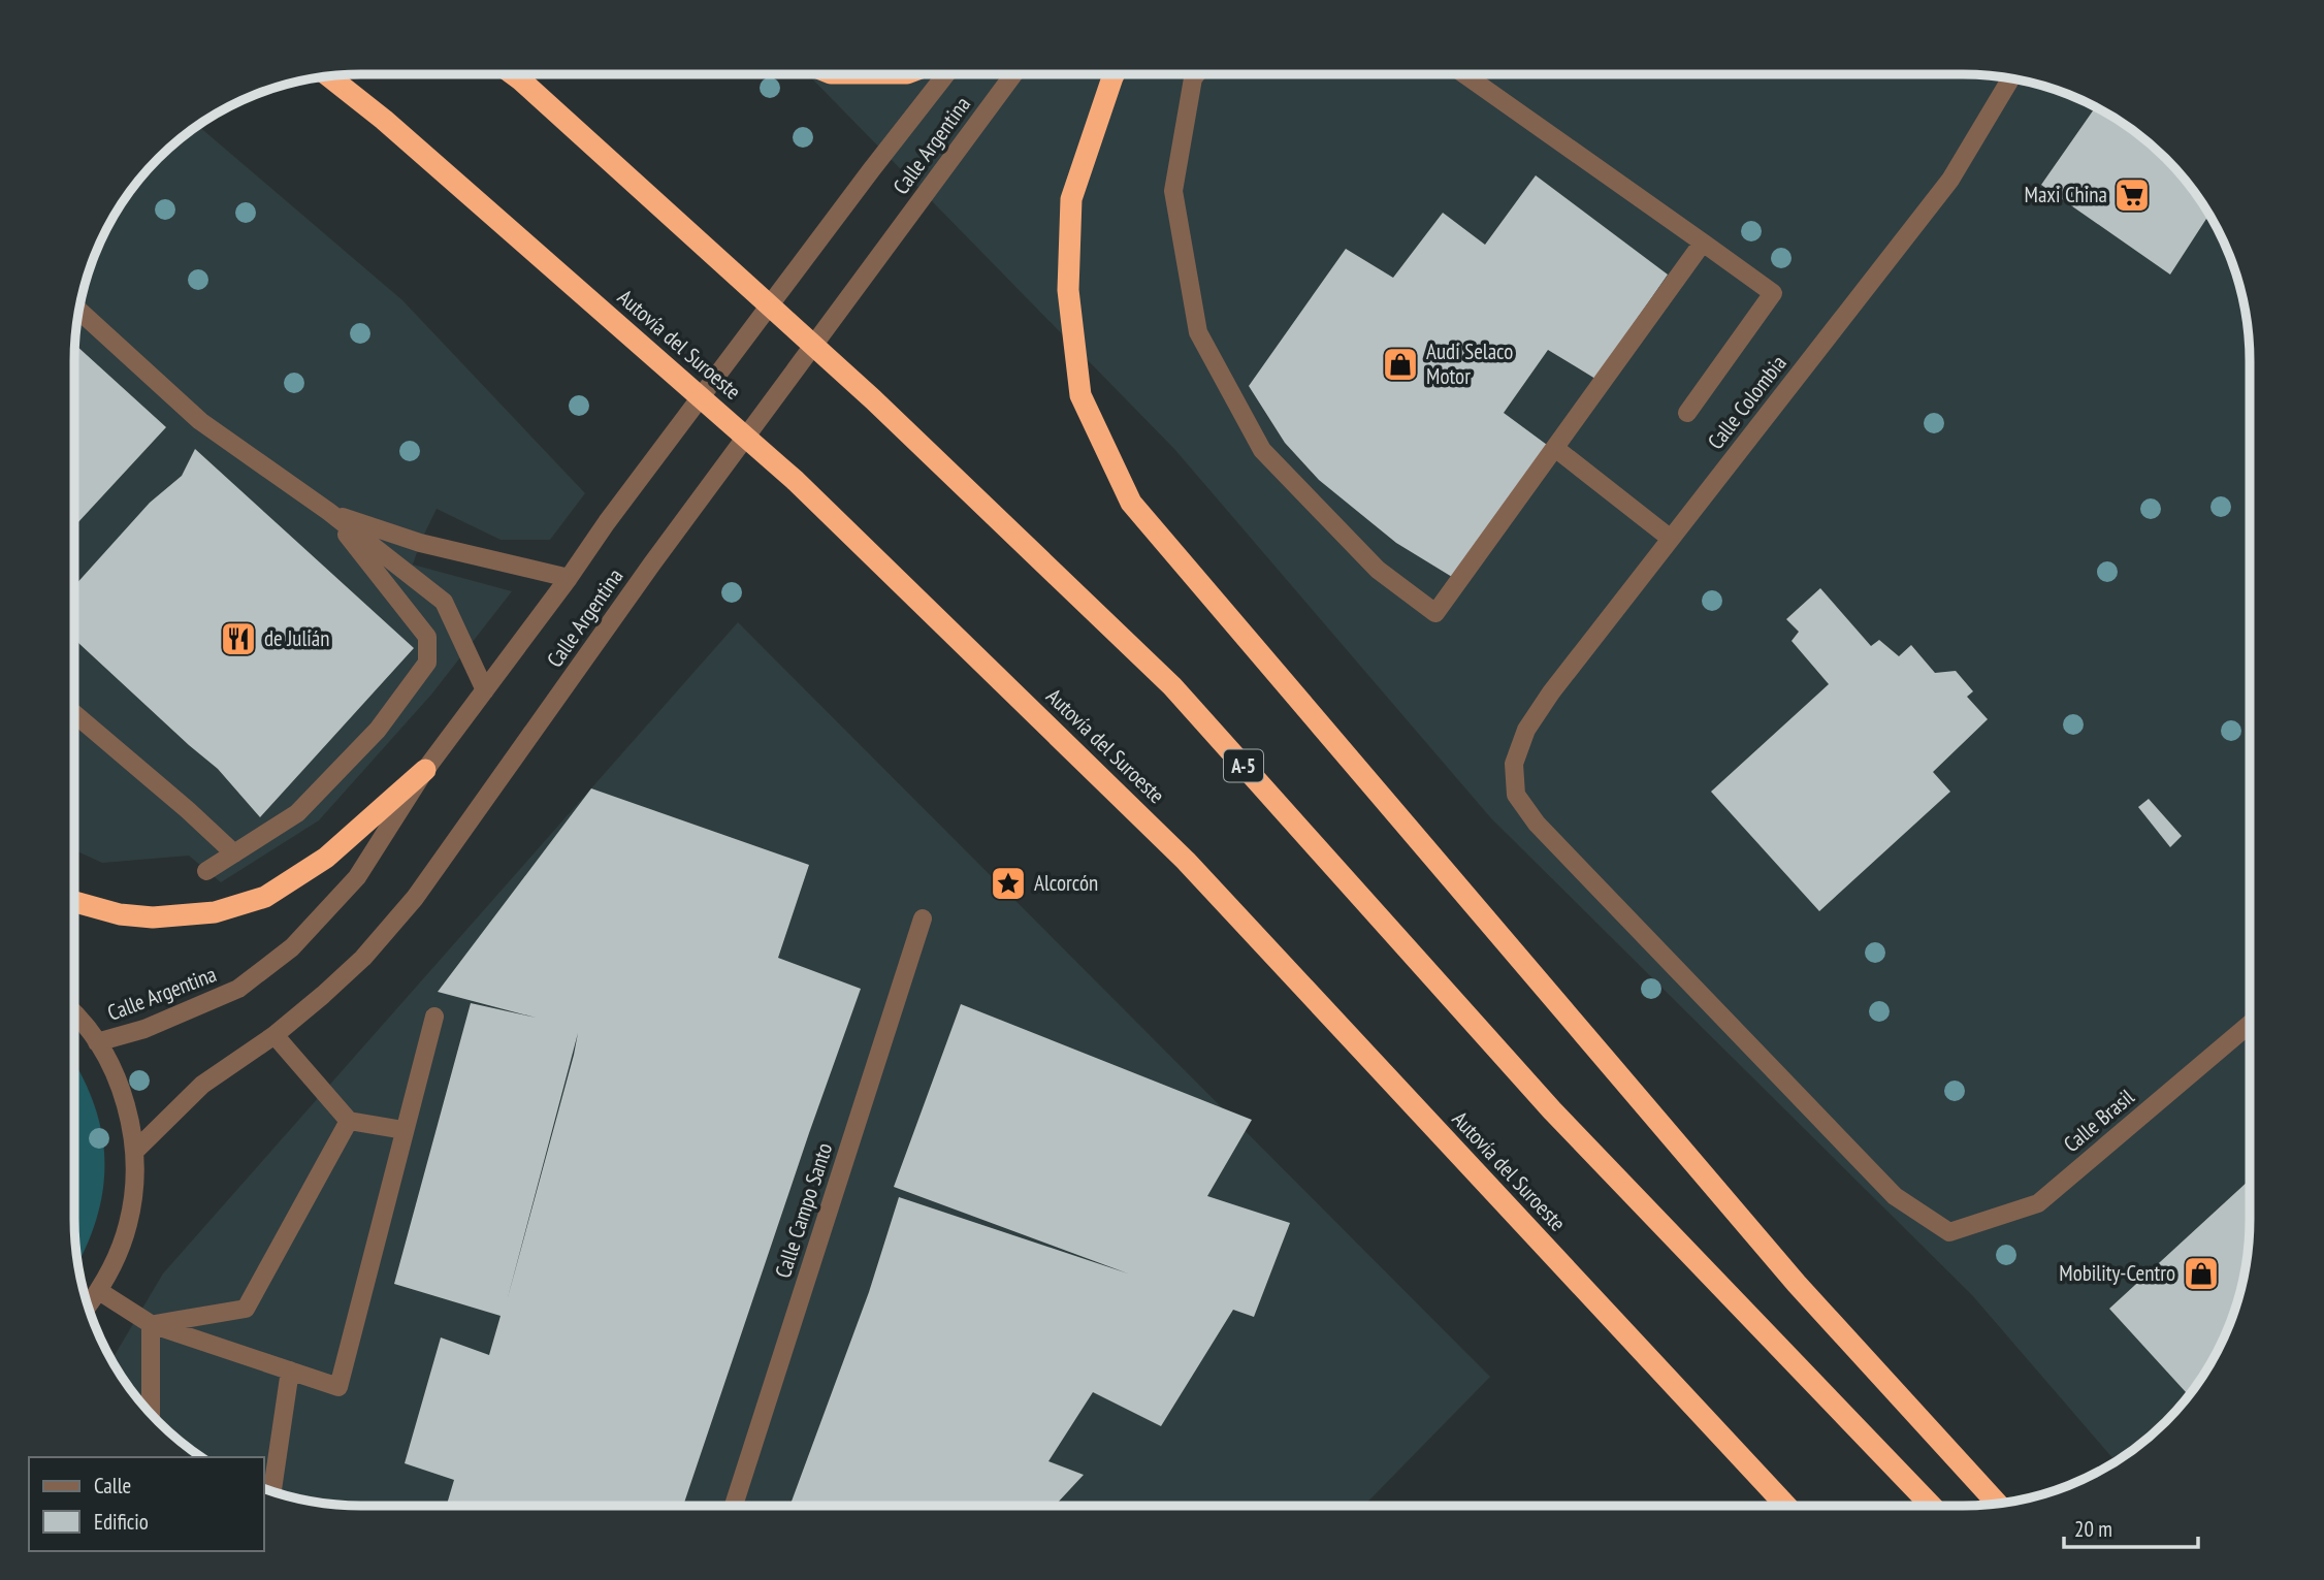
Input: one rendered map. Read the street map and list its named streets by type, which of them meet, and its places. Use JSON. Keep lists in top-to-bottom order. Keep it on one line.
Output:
{"streets":{"highway":["Autovía del Suroeste","A-5"],"street":["Calle Argentina","Calle Colombia","Calle Brasil","Calle Campo Santo"]},"crossings":[["Calle Colombia","Calle Brasil"]],"places":{"supermarket":["Maxi China"],"shop":["Audi Selaco Motor","Mobility-Centro"],"restaurant":["de Julián"],"place":["Alcorcón"]},"legend":["Calle","Edificio"],"scale_bar":"20 m"}
